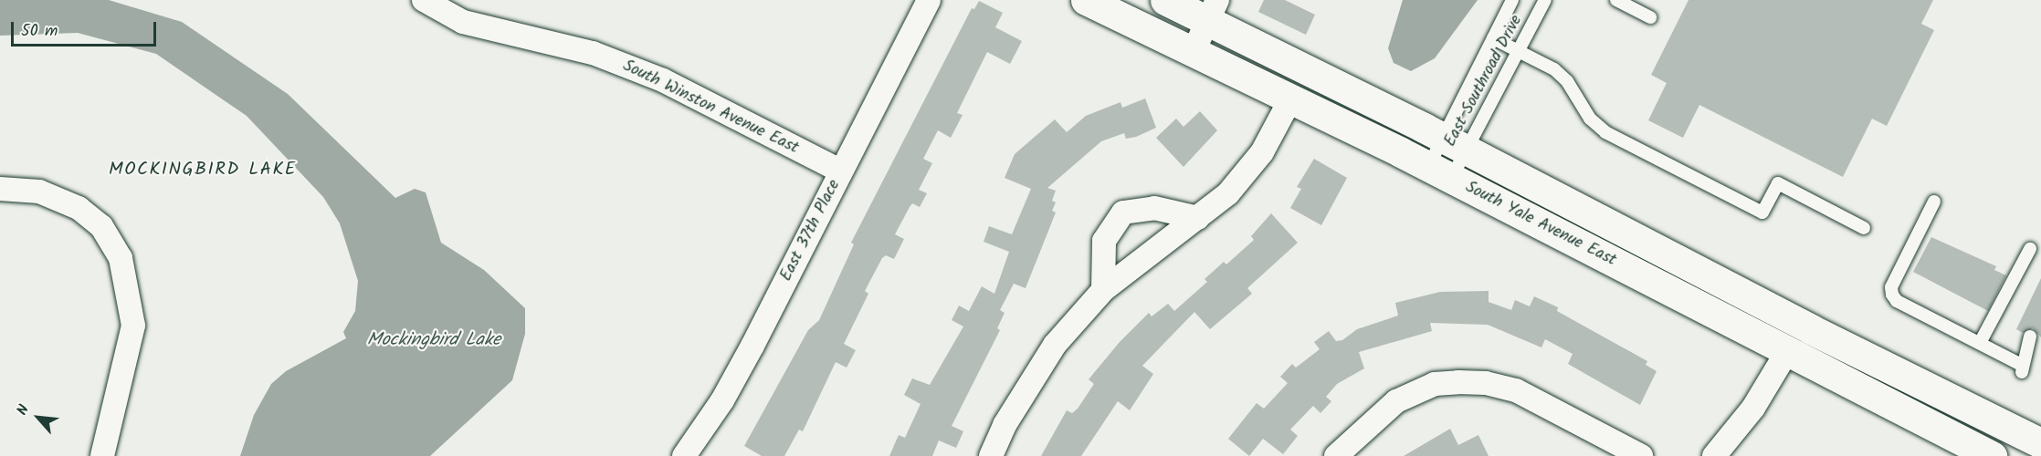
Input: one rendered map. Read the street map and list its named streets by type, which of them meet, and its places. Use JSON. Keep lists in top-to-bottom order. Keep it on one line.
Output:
{"streets":{"main road":["South Yale Avenue East"],"street":["South Winston Avenue East","East 37th Place"],"lane":["East Southroad Drive"]},"crossings":[["East Southroad Drive","South Yale Avenue East"],["South Winston Avenue East","East 37th Place"]],"districts":["MOCKINGBIRD LAKE"],"water":["Mockingbird Lake"],"scale_bar":"50 m","north":"top left"}
